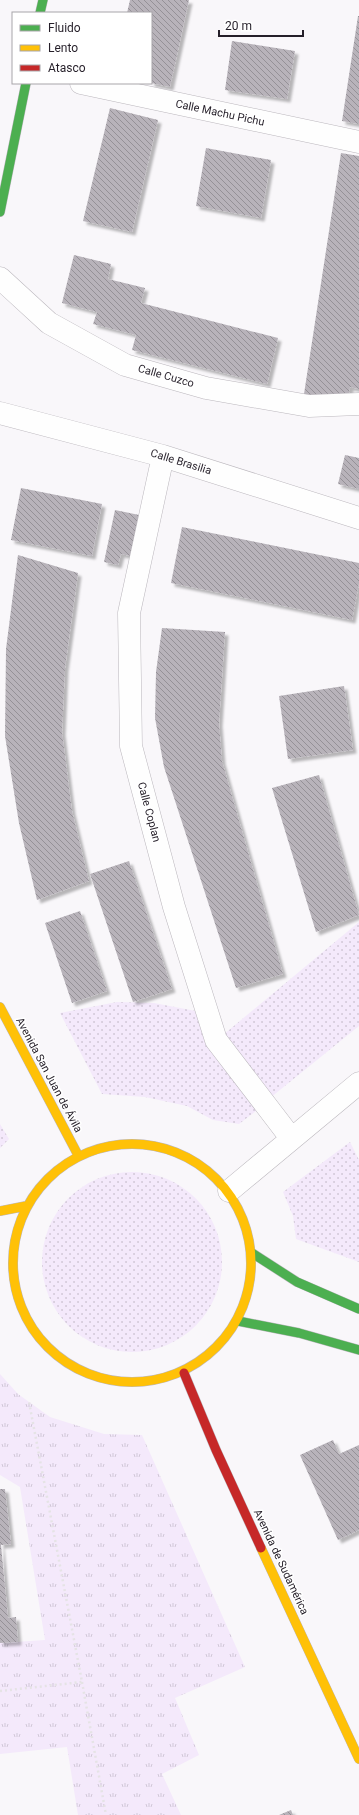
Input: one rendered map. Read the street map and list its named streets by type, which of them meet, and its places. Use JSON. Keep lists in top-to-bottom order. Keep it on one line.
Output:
{"streets":{"street":["Calle Machu Pichu","Calle Cuzco","Calle Brasilia","Calle Coplan","Avenida San Juan de Ávila","Avenida de Sudamérica"]},"crossings":[["Calle Brasilia","Calle Coplan"]],"legend":["Fluido","Lento","Atasco"],"scale_bar":"20 m"}
